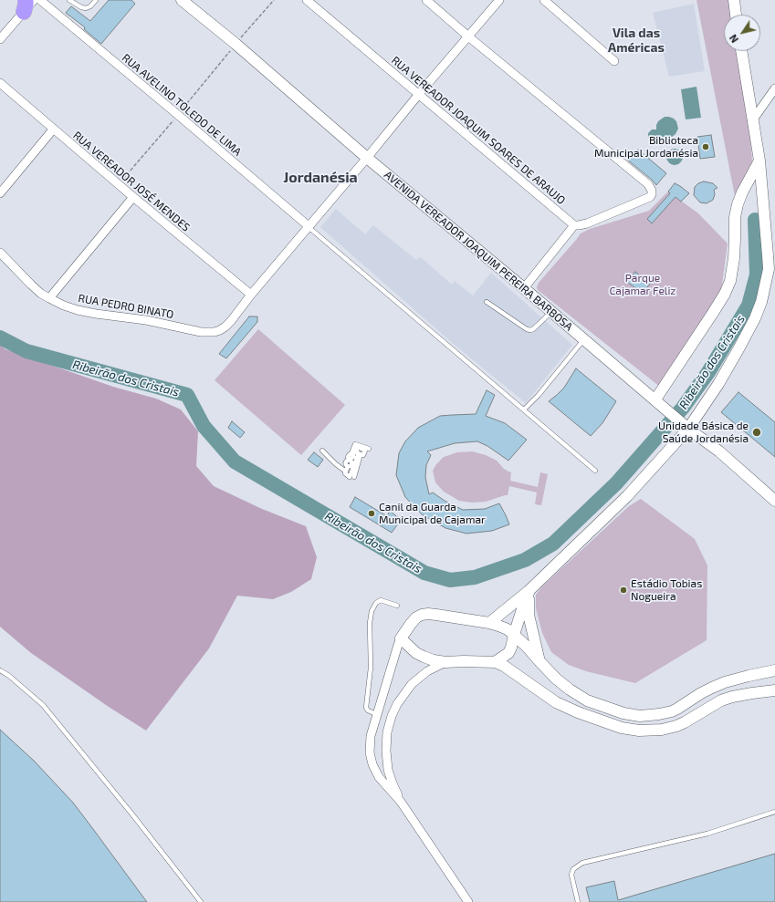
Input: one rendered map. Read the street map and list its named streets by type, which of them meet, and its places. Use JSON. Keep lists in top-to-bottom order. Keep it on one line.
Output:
{"streets":{"street":["RUA AVELINO TOLEDO DE LIMA","RUA VEREADOR JOAQUIM SOARES DE ARAUJO","RUA VEREADOR JOSÉ MENDES","AVENIDA VEREADOR JOAQUIM PEREIRA BARBOSA","RUA PEDRO BINATO"]},"crossings":[["RUA AVELINO TOLEDO DE LIMA","RUA PEDRO BINATO"],["RUA VEREADOR JOAQUIM SOARES DE ARAUJO","RUA PEDRO BINATO"],["RUA VEREADOR JOSÉ MENDES","RUA PEDRO BINATO"],["AVENIDA VEREADOR JOAQUIM PEREIRA BARBOSA","RUA PEDRO BINATO"]],"districts":["Vila das Américas","Jordanésia"],"water":["Ribeirão dos Cristais"],"parks":["Parque Cajamar Feliz"],"places":["Biblioteca Municipal Jordanésia","Unidade Básica de Saúde Jordanésia","Canil da Guarda Municipal de Cajamar","Estádio Tobias Nogueira"],"north":"bottom left"}
